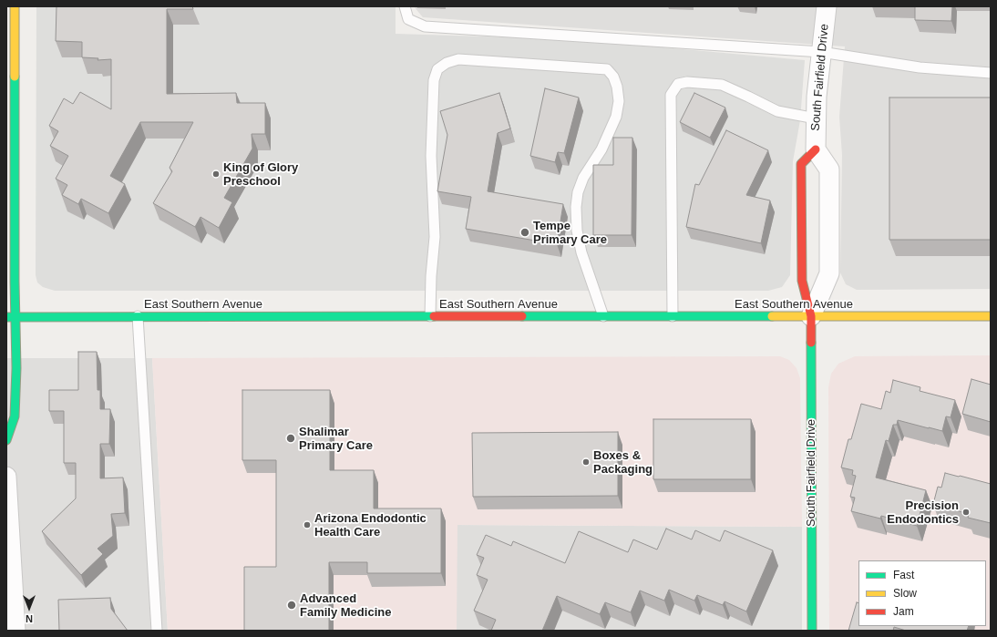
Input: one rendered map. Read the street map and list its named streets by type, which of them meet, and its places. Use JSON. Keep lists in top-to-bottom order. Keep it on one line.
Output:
{"streets":{"main road":["South Fairfield Drive","East Southern Avenue"]},"crossings":[["South Fairfield Drive","East Southern Avenue"]],"places":["King of Glory Preschool","Tempe Primary Care","Shalimar Primary Care","Boxes & Packaging","Precision Endodontics","Arizona Endodontic Health Care","Advanced Family Medicine"],"legend":["Fast","Slow","Jam"],"north":"bottom"}
